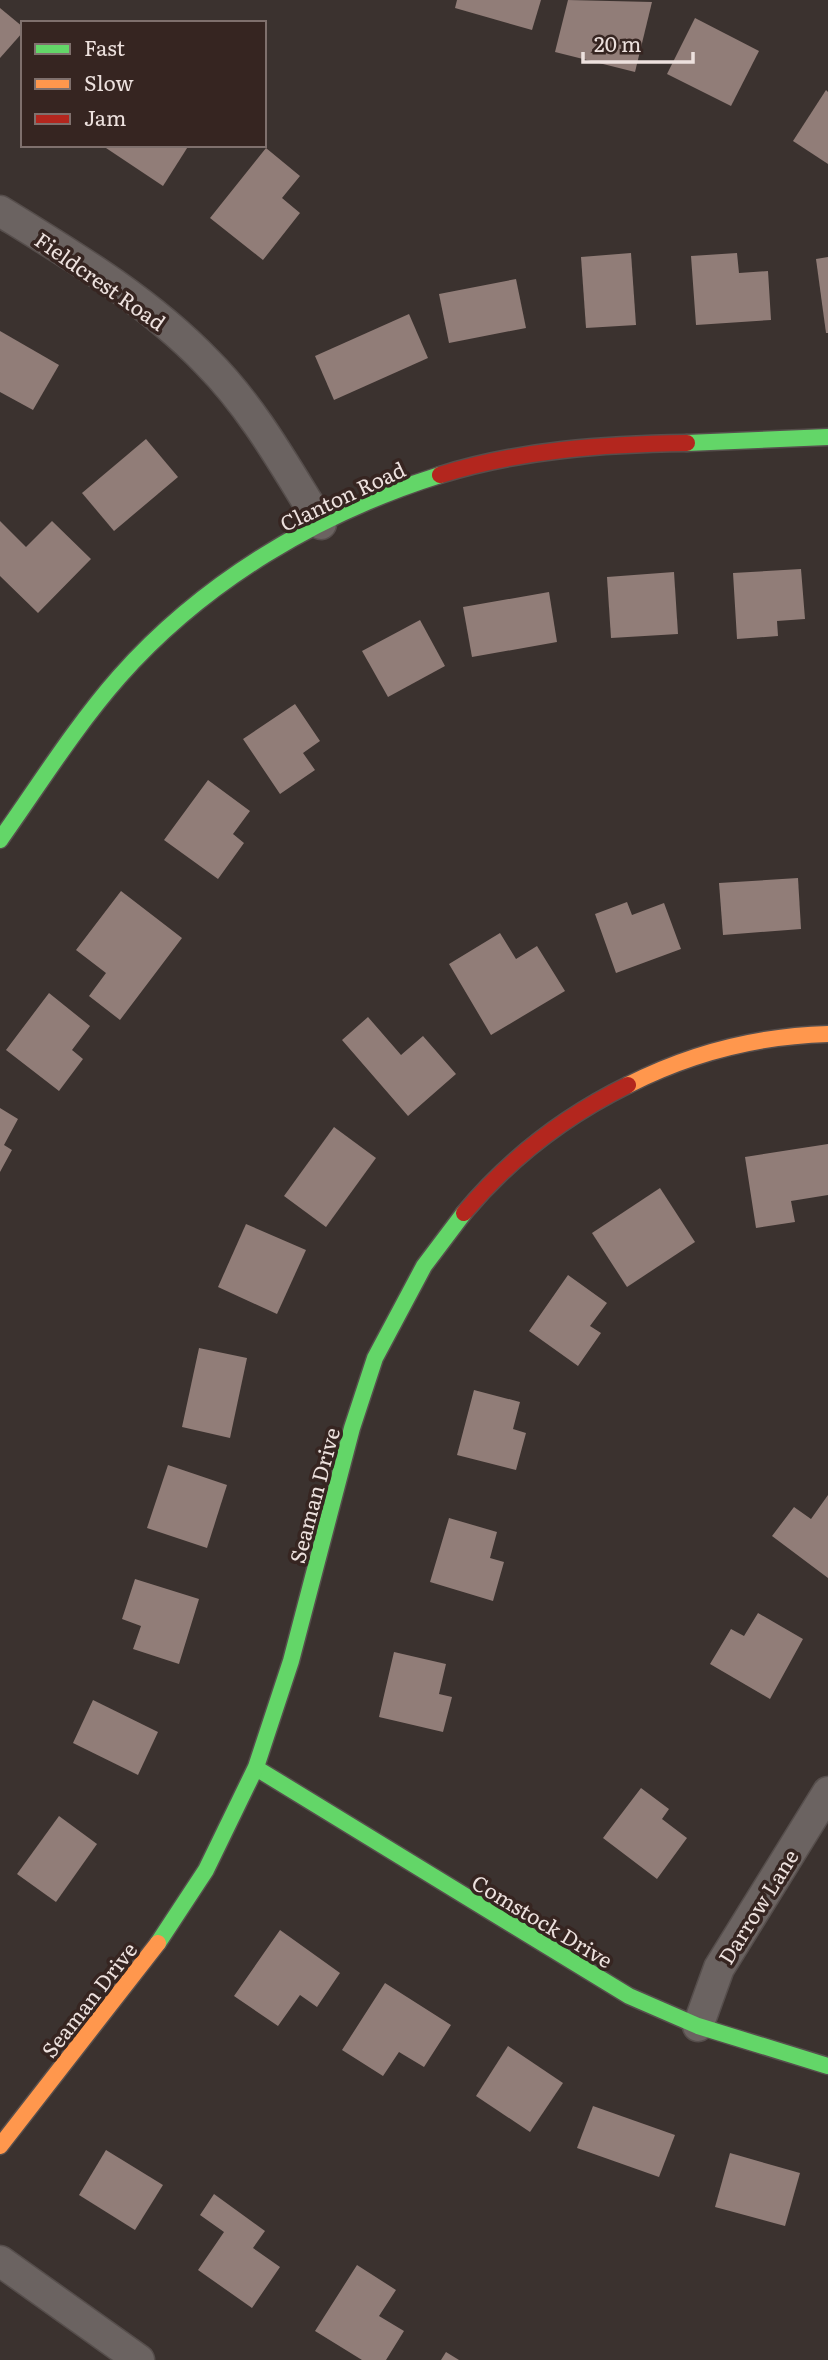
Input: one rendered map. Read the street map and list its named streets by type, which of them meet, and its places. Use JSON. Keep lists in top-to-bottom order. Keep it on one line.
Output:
{"streets":{"street":["Fieldcrest Road","Clanton Road","Seaman Drive","Darrow Lane","Comstock Drive"]},"crossings":[["Fieldcrest Road","Clanton Road"],["Seaman Drive","Comstock Drive"],["Darrow Lane","Comstock Drive"]],"legend":["Fast","Slow","Jam"],"scale_bar":"20 m"}
